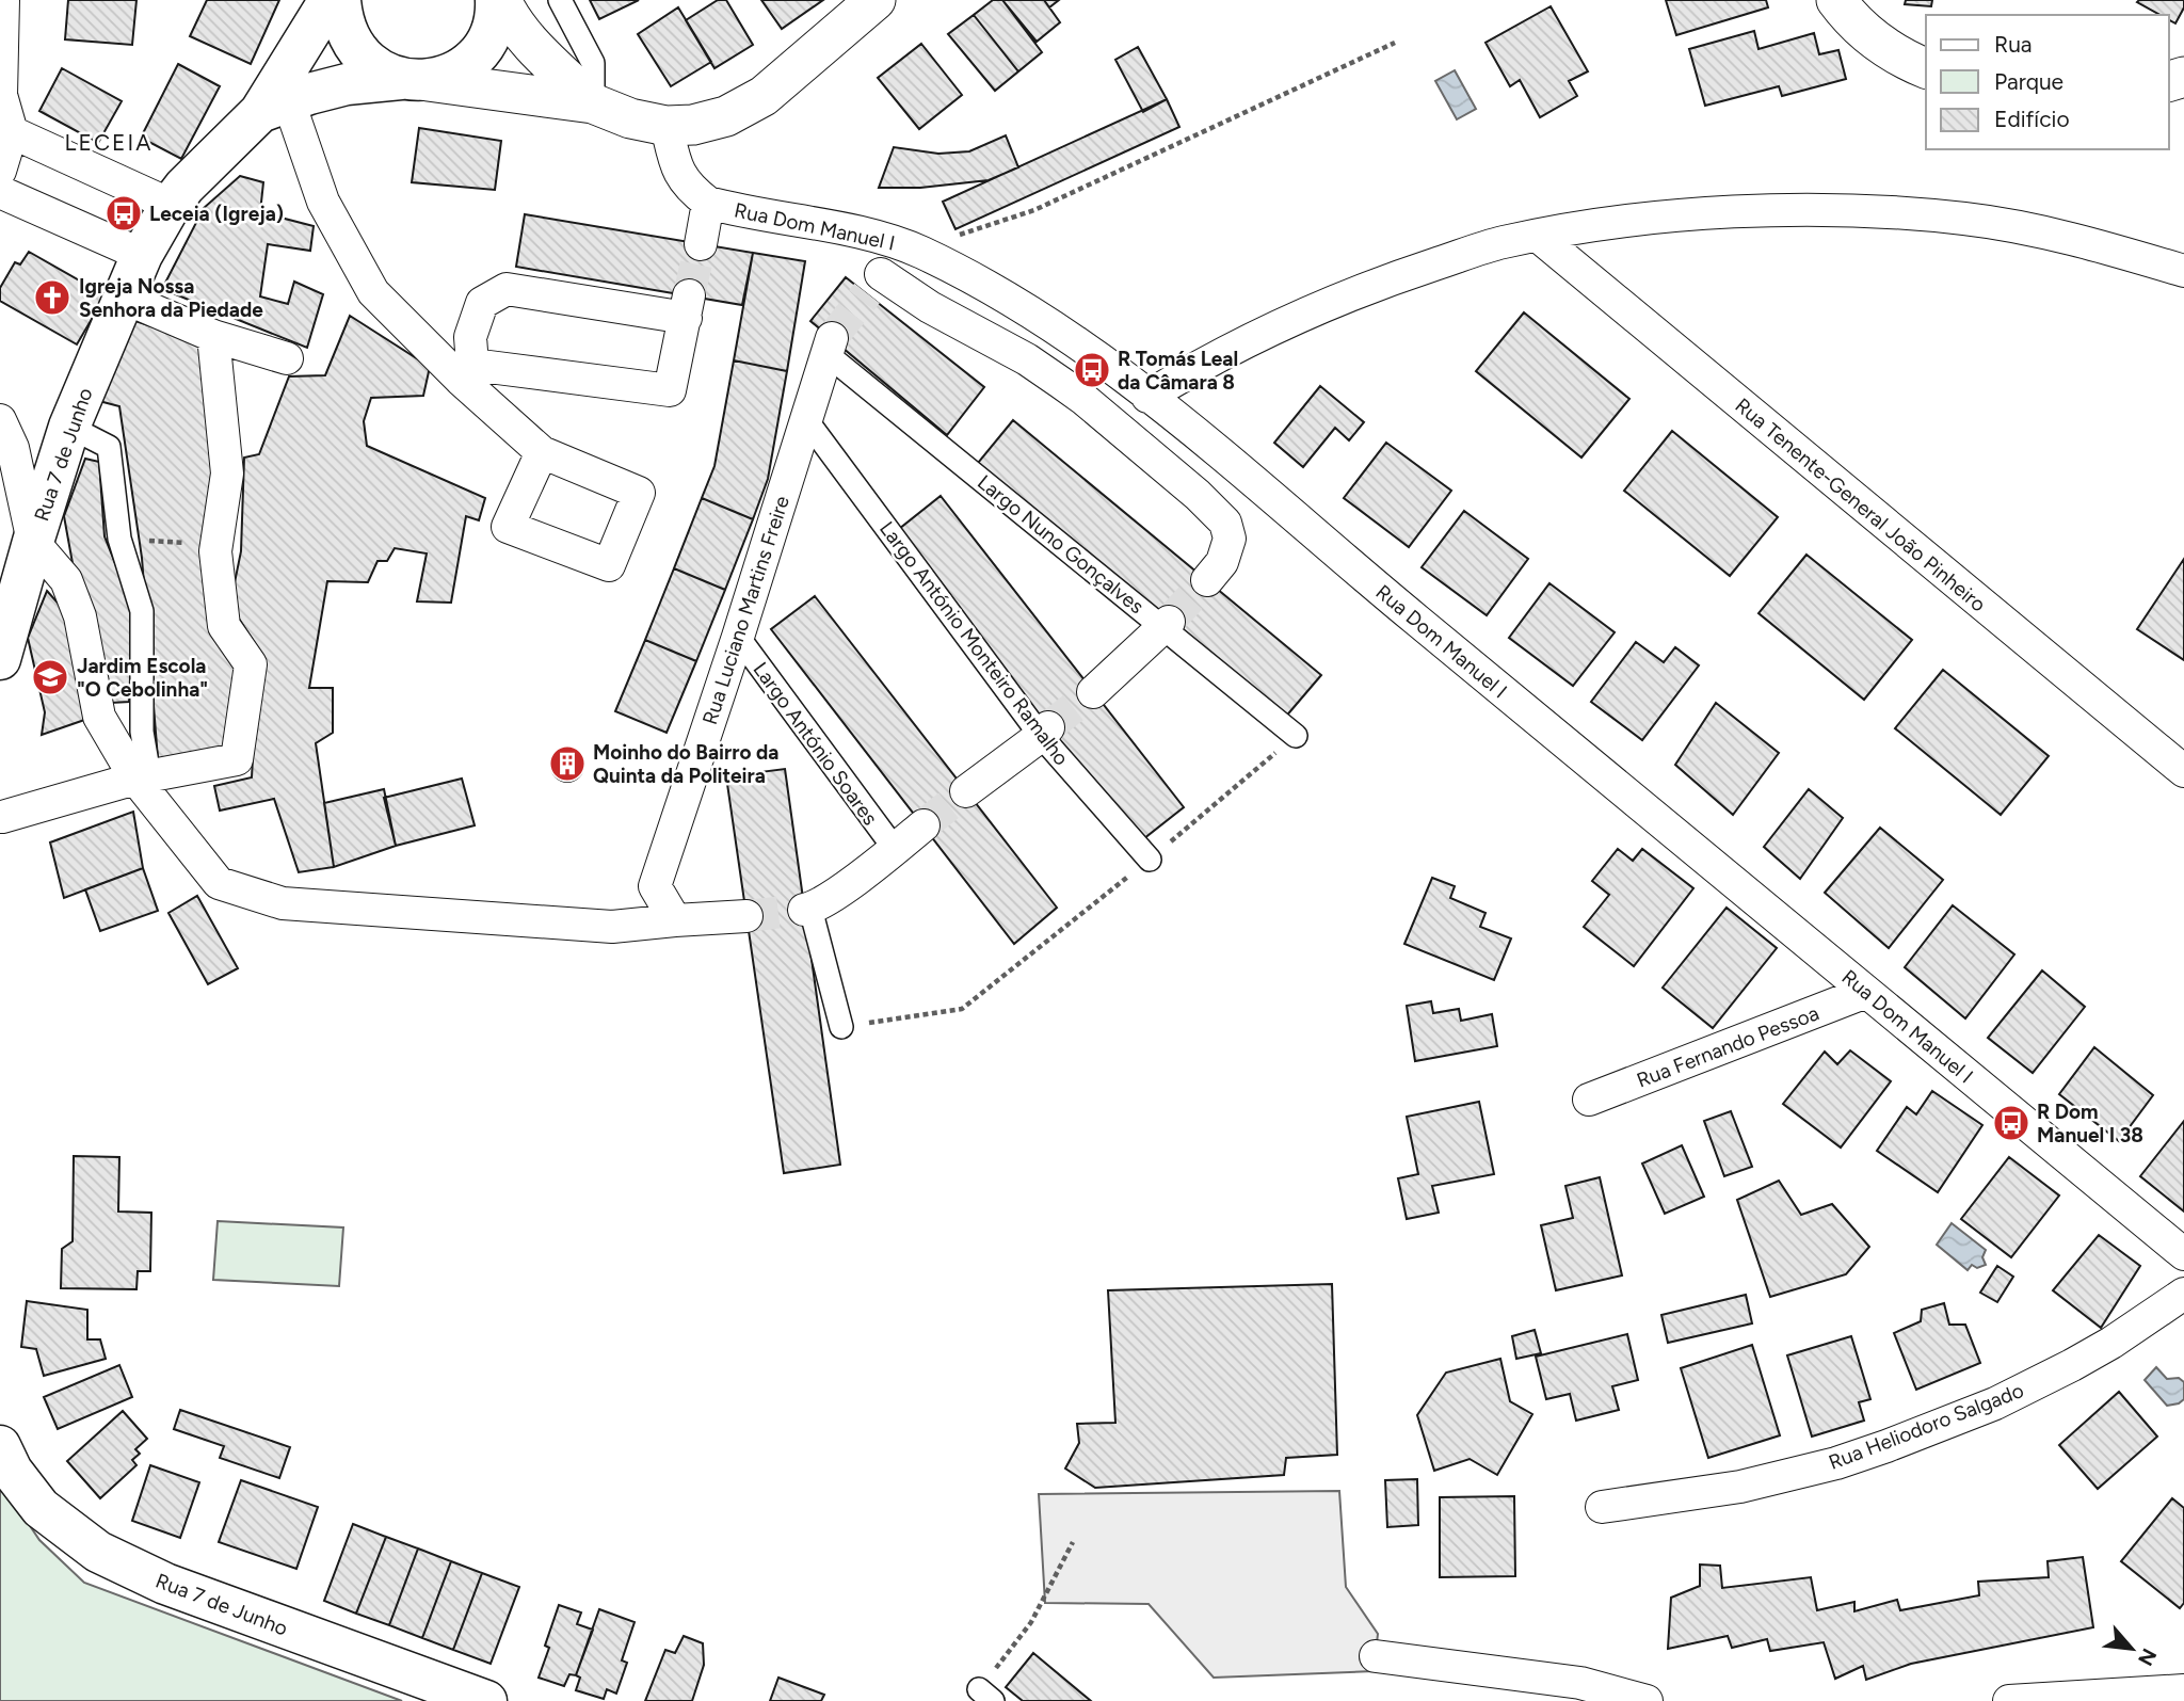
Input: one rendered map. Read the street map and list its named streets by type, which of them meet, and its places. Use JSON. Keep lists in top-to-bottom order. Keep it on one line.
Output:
{"streets":{"main road":["Rua 7 de Junho"],"street":["Rua Dom Manuel I","Rua Tenente-General João Pinheiro","Largo Nuno Gonçalves","Rua Luciano Martins Freire","Largo António Monteiro Ramalho","Largo António Soares","Rua Fernando Pessoa","Rua Heliodoro Salgado"]},"crossings":[["Rua Dom Manuel I","Rua Fernando Pessoa"],["Largo Nuno Gonçalves","Rua Luciano Martins Freire"],["Rua Luciano Martins Freire","Largo António Monteiro Ramalho"],["Rua Luciano Martins Freire","Largo António Soares"]],"districts":["LECEIA"],"places":{"bus stop":["Leceia (Igreja)","R Tomás Leal da Câmara 8","R Dom Manuel I 38"],"church":["Igreja Nossa Senhora da Piedade"],"school or university":["Jardim Escola \"O Cebolinha\""],"building":["Moinho do Bairro da Quinta da Politeira"]},"legend":["Rua","Parque","Edifício"],"north":"bottom right"}
